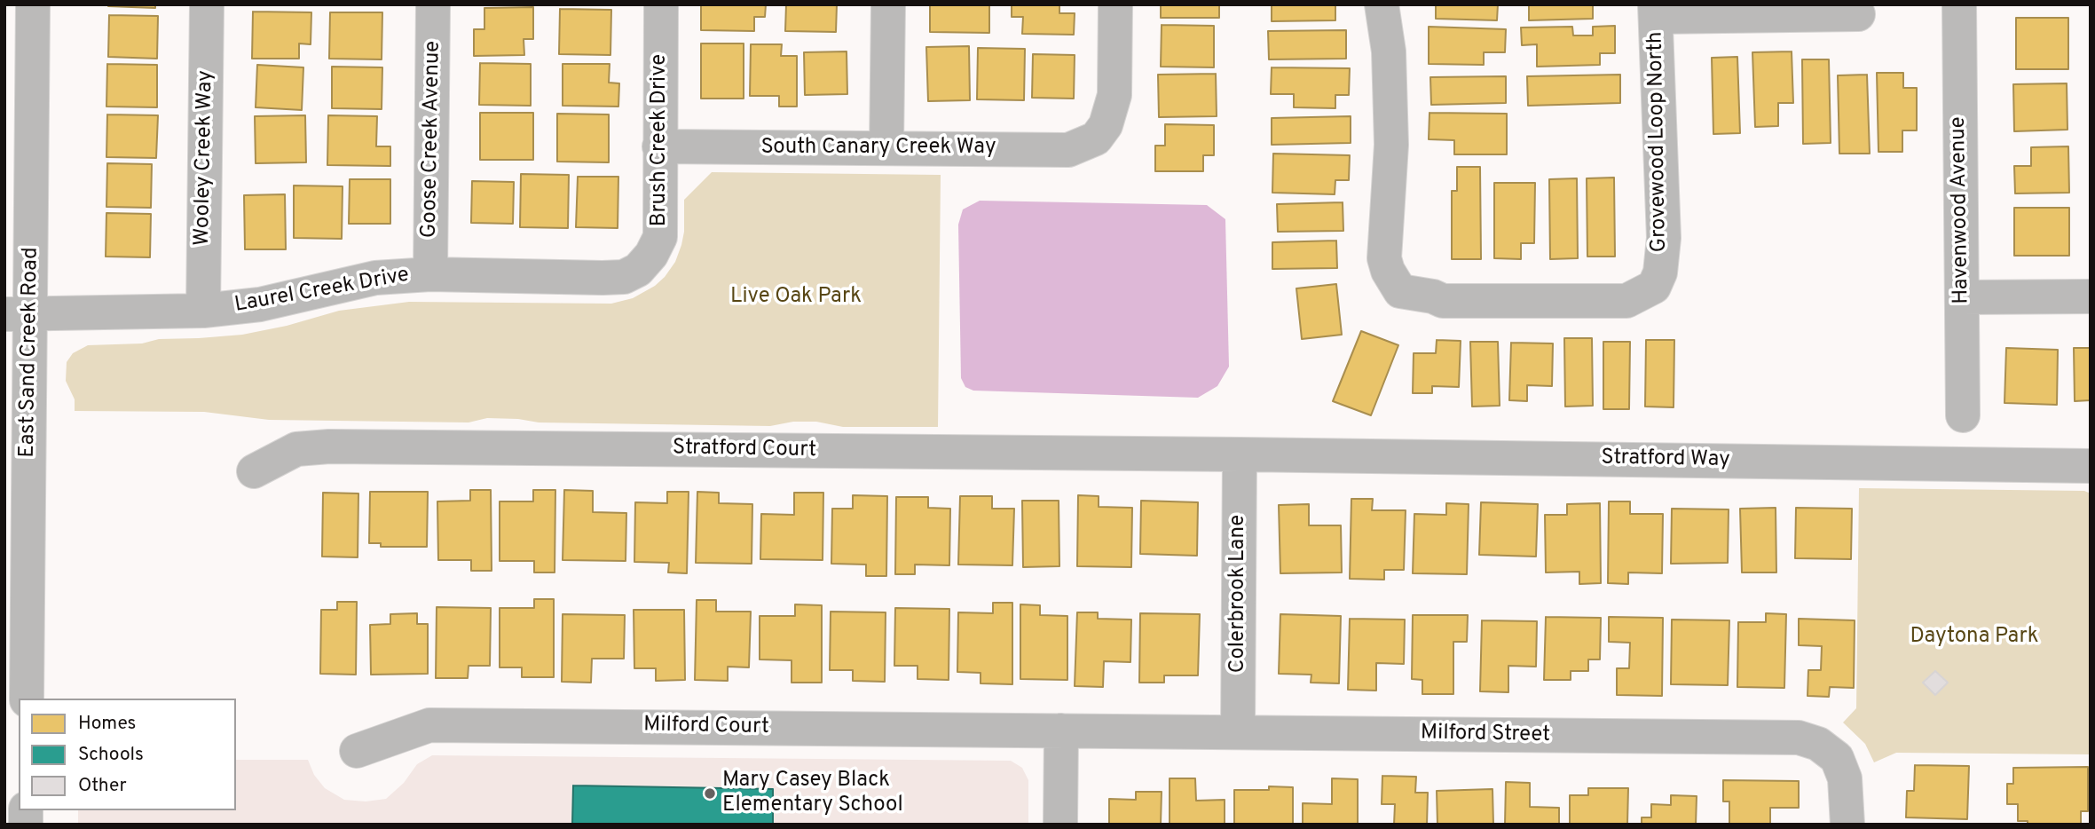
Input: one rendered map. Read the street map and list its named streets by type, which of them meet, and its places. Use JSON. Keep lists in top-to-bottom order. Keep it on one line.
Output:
{"streets":{"street":["Goose Creek Avenue","Brush Creek Drive","Grovewood Loop North","South Canary Creek Way","Wooley Creek Way","Havenwood Avenue","Laurel Creek Drive","East Sand Creek Road","Stratford Court","Stratford Way","Colerbrook Lane","Milford Court","Milford Street"]},"crossings":[["Goose Creek Avenue","Laurel Creek Drive"],["Brush Creek Drive","South Canary Creek Way"],["Brush Creek Drive","Laurel Creek Drive"],["Wooley Creek Way","Laurel Creek Drive"],["Laurel Creek Drive","East Sand Creek Road"],["Stratford Court","Stratford Way"],["Stratford Court","Colerbrook Lane"],["Stratford Way","Colerbrook Lane"],["Colerbrook Lane","Milford Street"],["Milford Court","Milford Street"]],"parks":["Live Oak Park","Daytona Park"],"places":["Mary Casey Black Elementary School"],"legend":["Homes","Schools","Other"]}
